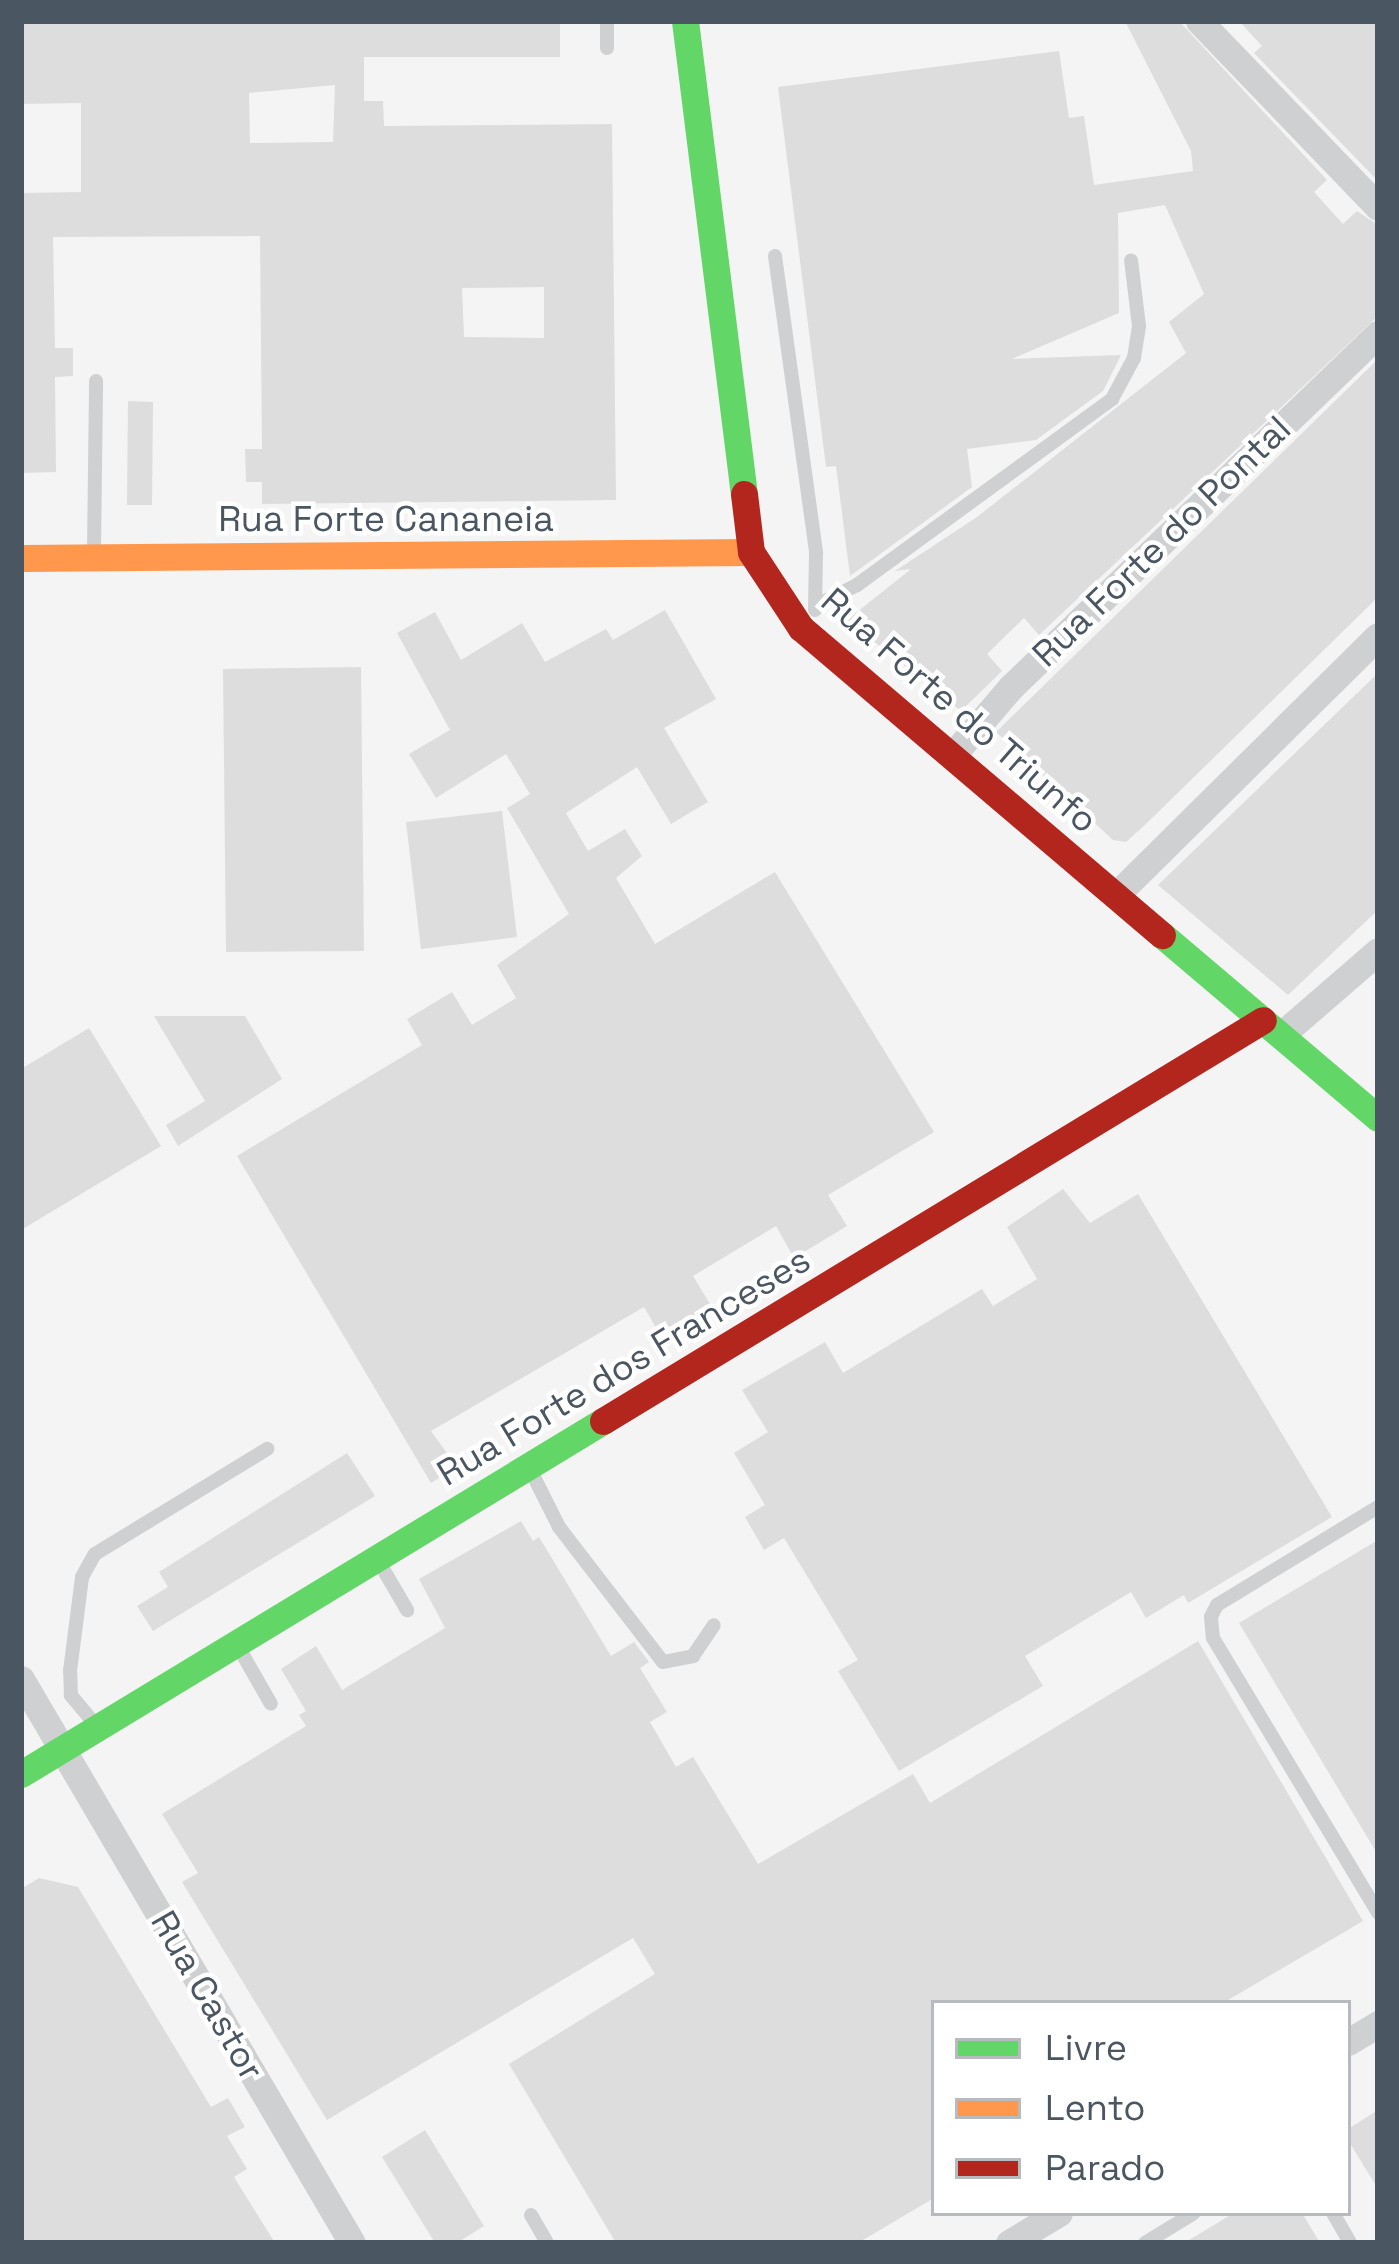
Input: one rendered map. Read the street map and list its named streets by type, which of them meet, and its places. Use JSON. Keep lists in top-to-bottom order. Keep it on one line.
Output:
{"streets":{"street":["Rua Forte Cananeia","Rua Forte do Pontal","Rua Forte do Triunfo","Rua Forte dos Franceses","Rua Castor"]},"crossings":[["Rua Forte Cananeia","Rua Forte do Triunfo"],["Rua Forte do Pontal","Rua Forte do Triunfo"],["Rua Forte do Triunfo","Rua Forte dos Franceses"],["Rua Forte dos Franceses","Rua Castor"]],"legend":["Livre","Lento","Parado"]}
